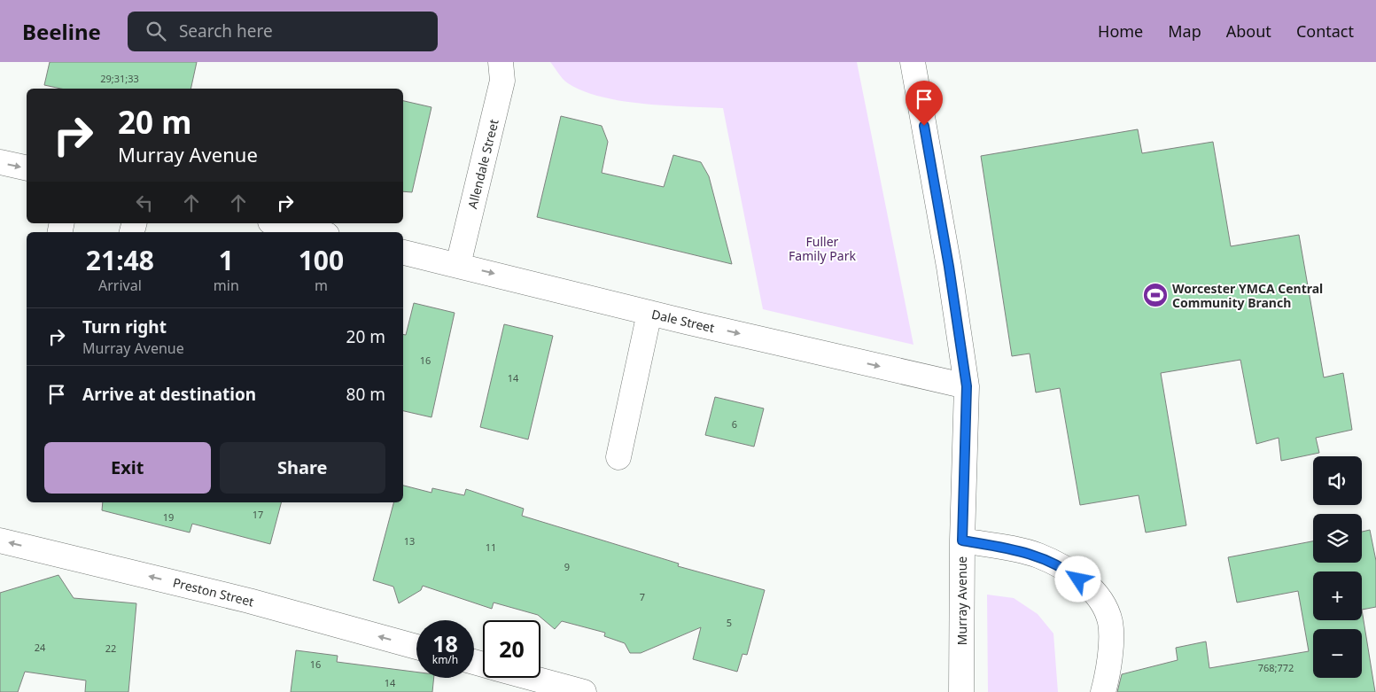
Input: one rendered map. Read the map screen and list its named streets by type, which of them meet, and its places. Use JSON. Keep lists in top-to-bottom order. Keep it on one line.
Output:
{"streets":{"street":["Allendale Street","Dale Street","Preston Street","Murray Avenue"]},"crossings":[["Allendale Street","Dale Street"],["Dale Street","Murray Avenue"]],"one_way":["Dale Street","Preston Street"],"parks":["Fuller Family Park"],"places":{"sports":["Worcester YMCA Central Community Branch"]},"house_numbers":["29;31;33","16","14","6","17","19","13","11","9","7","5","24","22","16","768;772","14"],"page":{"header":"Beeline","search":"Search here","nav":["Home","Map","About","Contact"],"turn":["20 m","Murray Avenue"],"eta":["21:48","Arrival","1","min","100","m"],"list":[{"name":"Turn right","note":"Murray Avenue","value":"20 m"},{"name":"Arrive at destination","value":"80 m"}],"buttons":["Exit","Share"],"map_buttons":["+","−"],"speed":"18 km/h","limit":"20"}}
